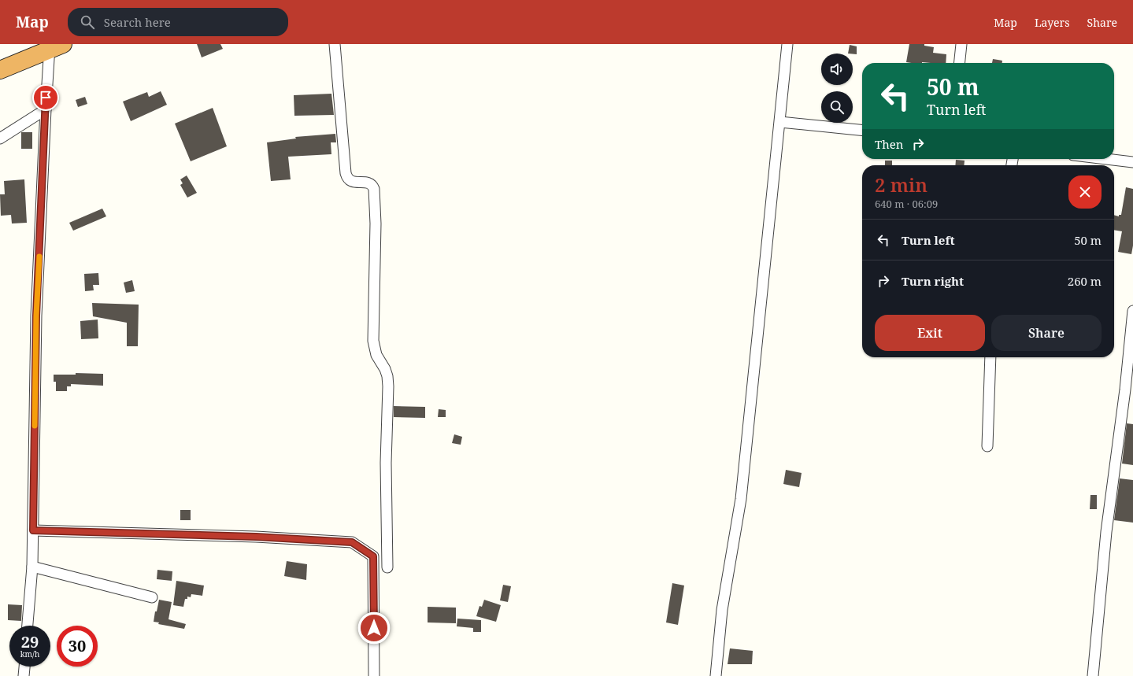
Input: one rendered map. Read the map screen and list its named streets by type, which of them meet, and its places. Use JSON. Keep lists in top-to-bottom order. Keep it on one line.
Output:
{"page":{"header":"Map","search":"Search here","nav":["Map","Layers","Share"],"turn":["50 m","Turn left"],"then":"Then","heading":["2 min","640 m · 06:09"],"list":[{"name":"Turn left","value":"50 m"},{"name":"Turn right","value":"260 m"}],"buttons":["Exit","Share"],"speed":"29 km/h","limit":"30"}}
